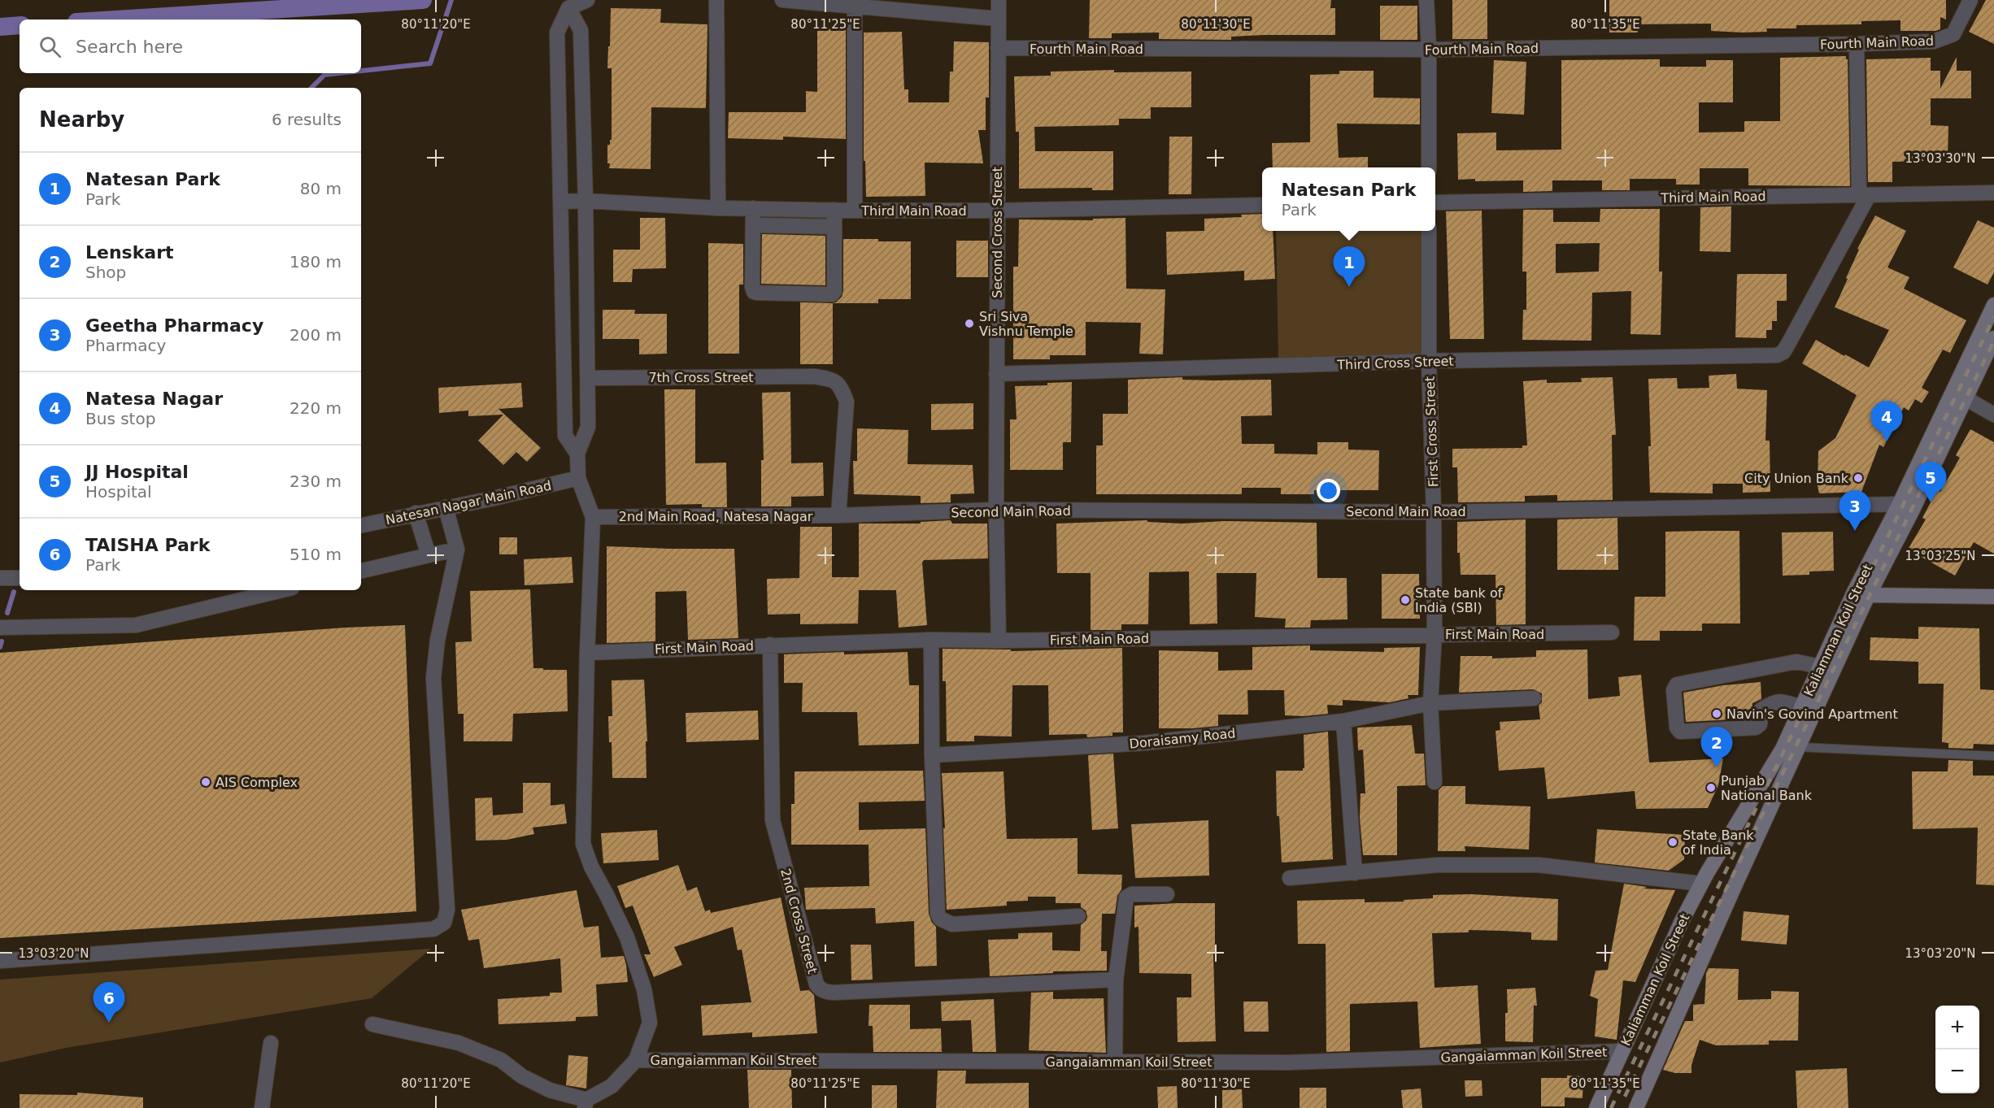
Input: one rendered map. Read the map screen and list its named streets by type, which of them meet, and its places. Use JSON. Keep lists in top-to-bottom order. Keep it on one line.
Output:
{"streets":{"main road":["Kaliamman Koil Street"],"street":["Fourth Main Road","Third Main Road","Second Cross Street","Third Cross Street","7th Cross Street","First Cross Street","Natesan Nagar Main Road","Second Main Road","2nd Main Road, Natesa Nagar","First Main Road","Doraisamy Road","2nd Cross Street","Gangaiamman Koil Street"]},"crossings":[["Fourth Main Road","Second Cross Street"],["Third Main Road","Second Cross Street"],["Third Main Road","Third Cross Street"],["Second Cross Street","Third Cross Street"],["Second Cross Street","Second Main Road"],["Second Cross Street","First Main Road"],["Third Cross Street","First Cross Street"],["7th Cross Street","Second Main Road"],["7th Cross Street","2nd Main Road, Natesa Nagar"],["First Cross Street","Second Main Road"],["First Cross Street","First Main Road"],["First Cross Street","Doraisamy Road"],["Second Main Road","2nd Main Road, Natesa Nagar"],["Second Main Road","Kaliamman Koil Street"],["Kaliamman Koil Street","Gangaiamman Koil Street"],["First Main Road","2nd Cross Street"]],"places":["Sri Siva Vishnu Temple","City Union Bank","State bank of India (SBI)","Navin's Govind Apartment","AIS Complex","Punjab National Bank","State Bank of India"],"page":{"search":"Search here","heading":["Nearby","6 results"],"list":[{"mark":"1","name":"Natesan Park","note":"Park","value":"80 m"},{"mark":"2","name":"Lenskart","note":"Shop","value":"180 m"},{"mark":"3","name":"Geetha Pharmacy","note":"Pharmacy","value":"200 m"},{"mark":"4","name":"Natesa Nagar","note":"Bus stop","value":"220 m"},{"mark":"5","name":"JJ Hospital","note":"Hospital","value":"230 m"},{"mark":"6","name":"TAISHA Park","note":"Park","value":"510 m"}],"popup":["Natesan Park","Park"],"pins":["1","4","5","3","2","6"],"map_buttons":["+","−"]},"coordinates":["80°11'20\"E","80°11'25\"E","80°11'30\"E","80°11'35\"E","13°03'30\"N","13°03'25\"N","13°03'20\"N"]}
